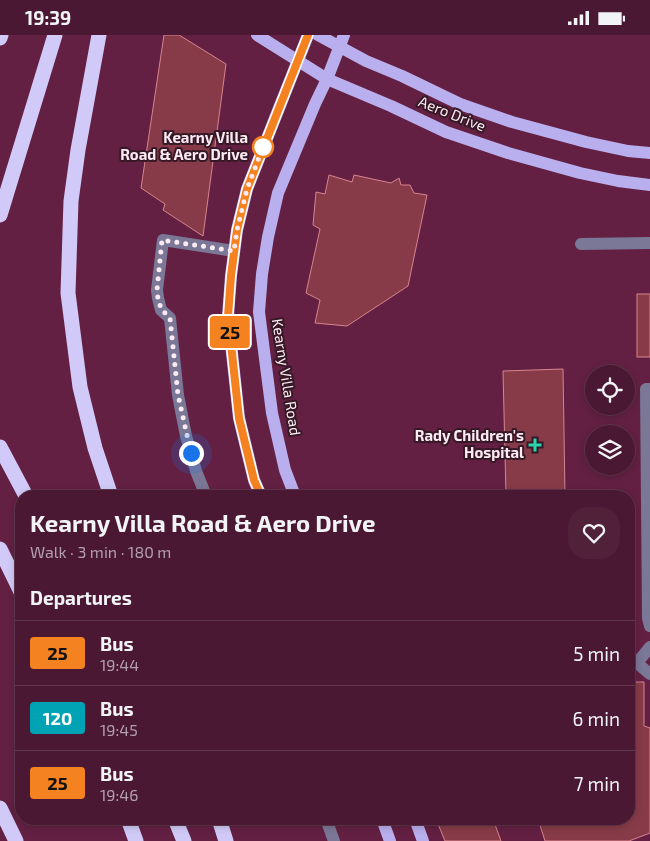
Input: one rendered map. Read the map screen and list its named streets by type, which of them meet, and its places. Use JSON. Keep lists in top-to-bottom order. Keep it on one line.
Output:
{"streets":{"main road":["Aero Drive","Kearny Villa Road"]},"crossings":[["Aero Drive","Kearny Villa Road"]],"places":{"other":["Kearny Villa Road & Aero Drive"],"health":["Rady Children's Hospital"]},"lines":["bus line 25"],"page":{"status":"19:39","on_map":"25","heading":[["Kearny Villa Road & Aero Drive","Walk · 3 min · 180 m"],"Departures"],"list":[{"mark":"25","name":"Bus","note":"19:44","value":"5 min"},{"mark":"120","name":"Bus","note":"19:45","value":"6 min"},{"mark":"25","name":"Bus","note":"19:46","value":"7 min"}]}}
